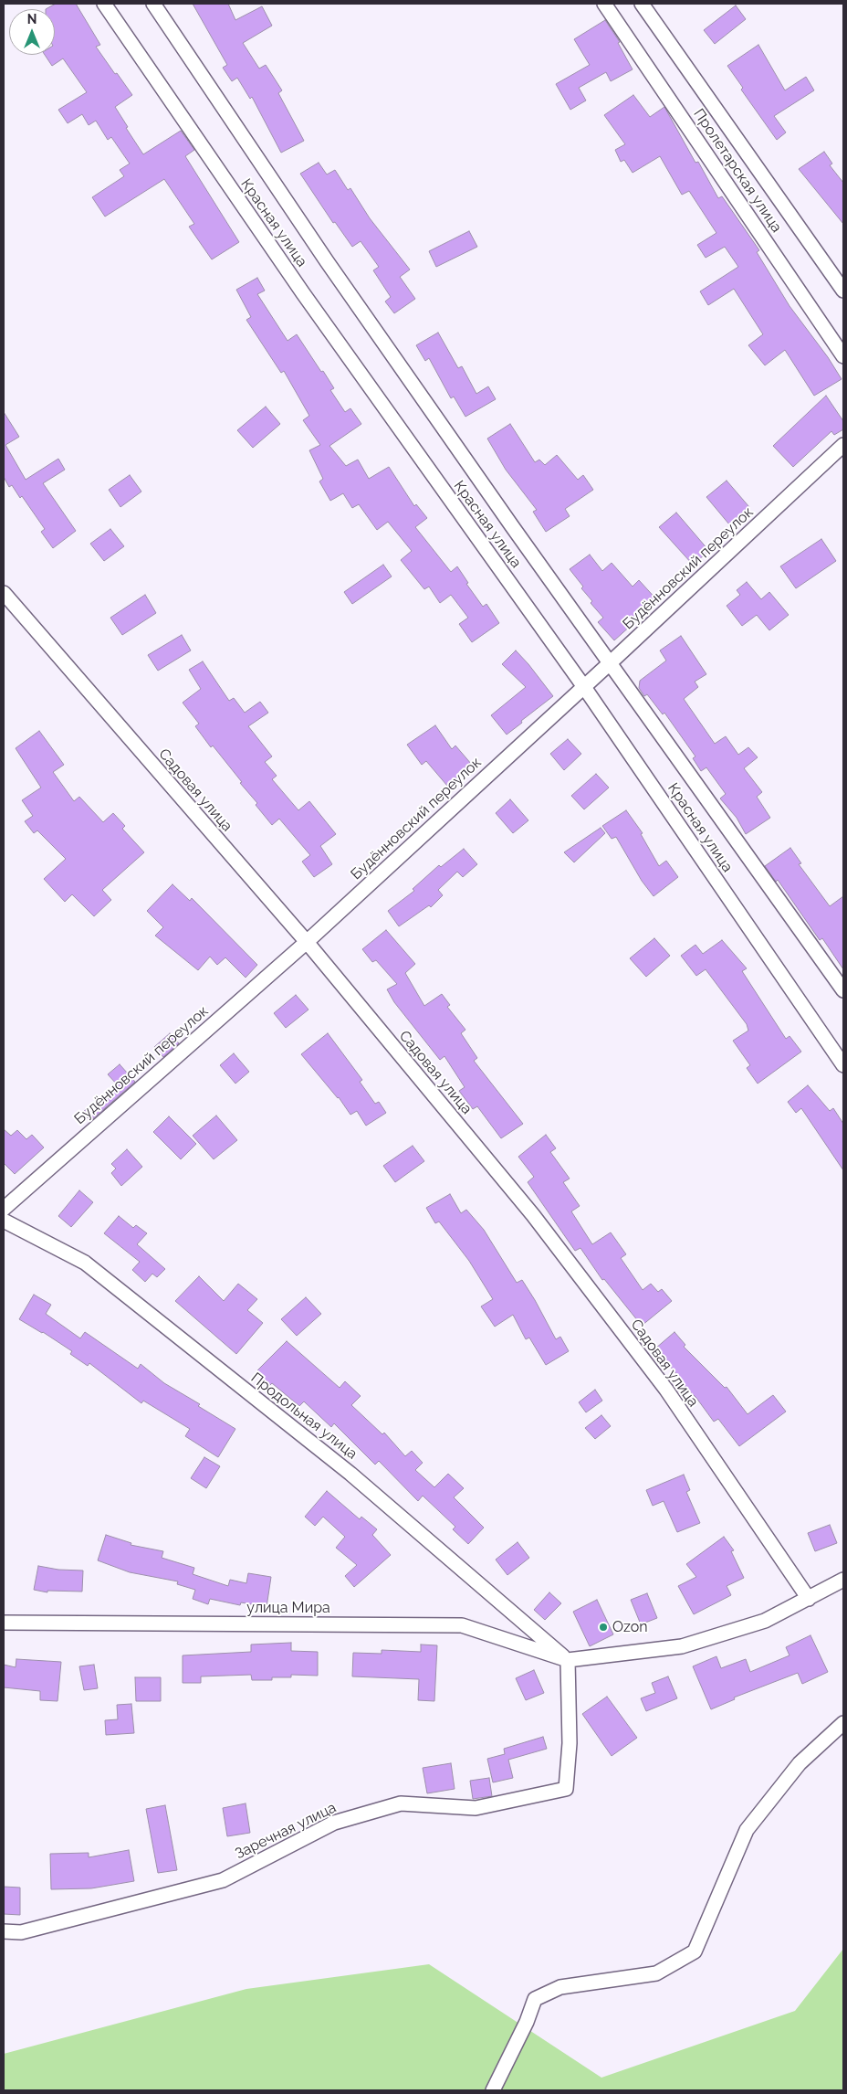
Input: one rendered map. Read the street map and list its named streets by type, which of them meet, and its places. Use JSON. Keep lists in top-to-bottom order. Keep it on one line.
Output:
{"streets":{"street":["Пролетарская улица","Красная улица","Будённовский переулок","Садовая улица","Продольная улица","улица Мира","Заречная улица"]},"crossings":[["Красная улица","Будённовский переулок"],["Будённовский переулок","Садовая улица"],["Продольная улица","улица Мира"],["Продольная улица","Заречная улица"],["улица Мира","Заречная улица"]],"places":["Ozon"],"north":"top"}
